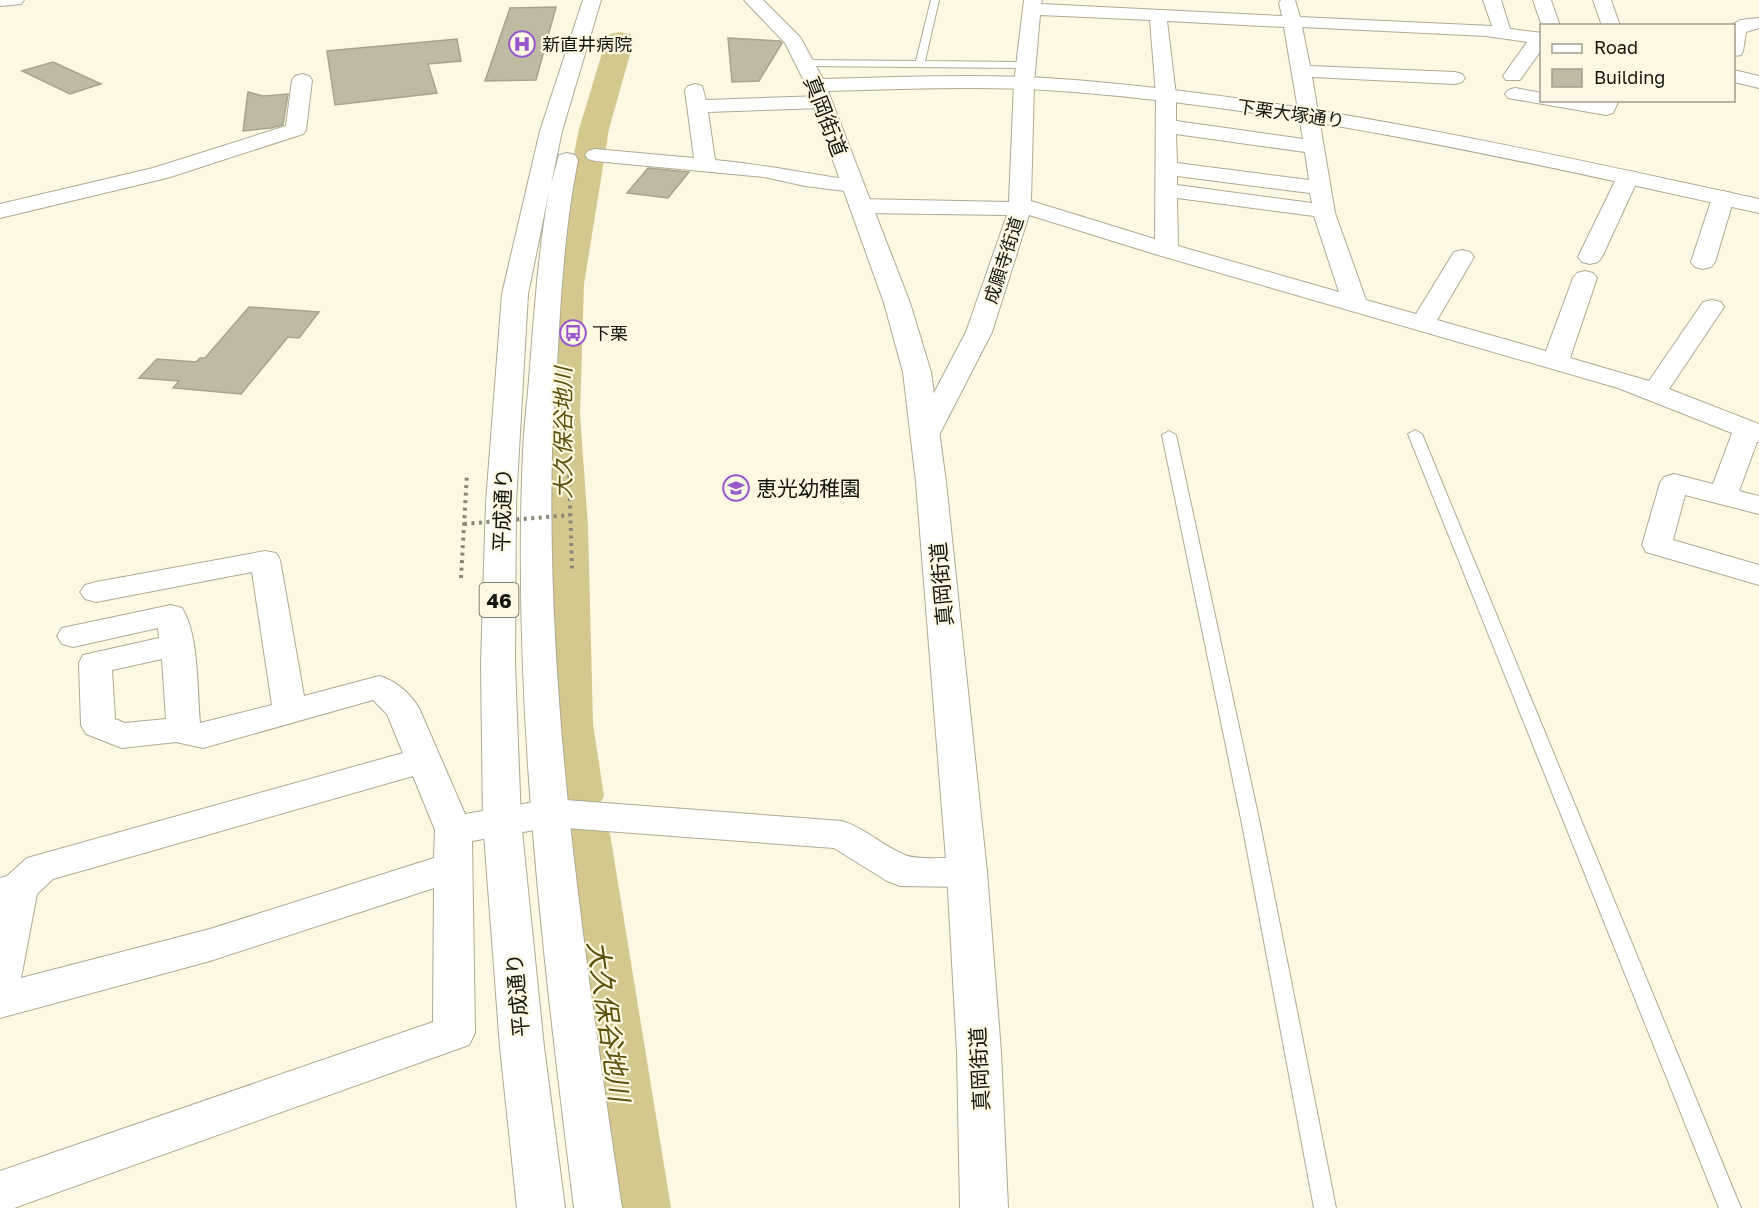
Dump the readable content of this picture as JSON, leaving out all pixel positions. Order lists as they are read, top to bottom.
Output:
{
  "streets": {
    "main road": [
      "下栗大塚通り",
      "真岡街道",
      "平成通り",
      "46"
    ],
    "street": ["成願寺街道"]
  },
  "crossings": [
    ["下栗大塚通り", "真岡街道"],
    ["下栗大塚通り", "成願寺街道"],
    ["真岡街道", "成願寺街道"]
  ],
  "water": ["大久保谷地川"],
  "places": {
    "hospital": ["新直井病院"],
    "bus stop": ["下栗"],
    "school or university": ["恵光幼稚園"]
  },
  "legend": ["Road", "Building"]
}
